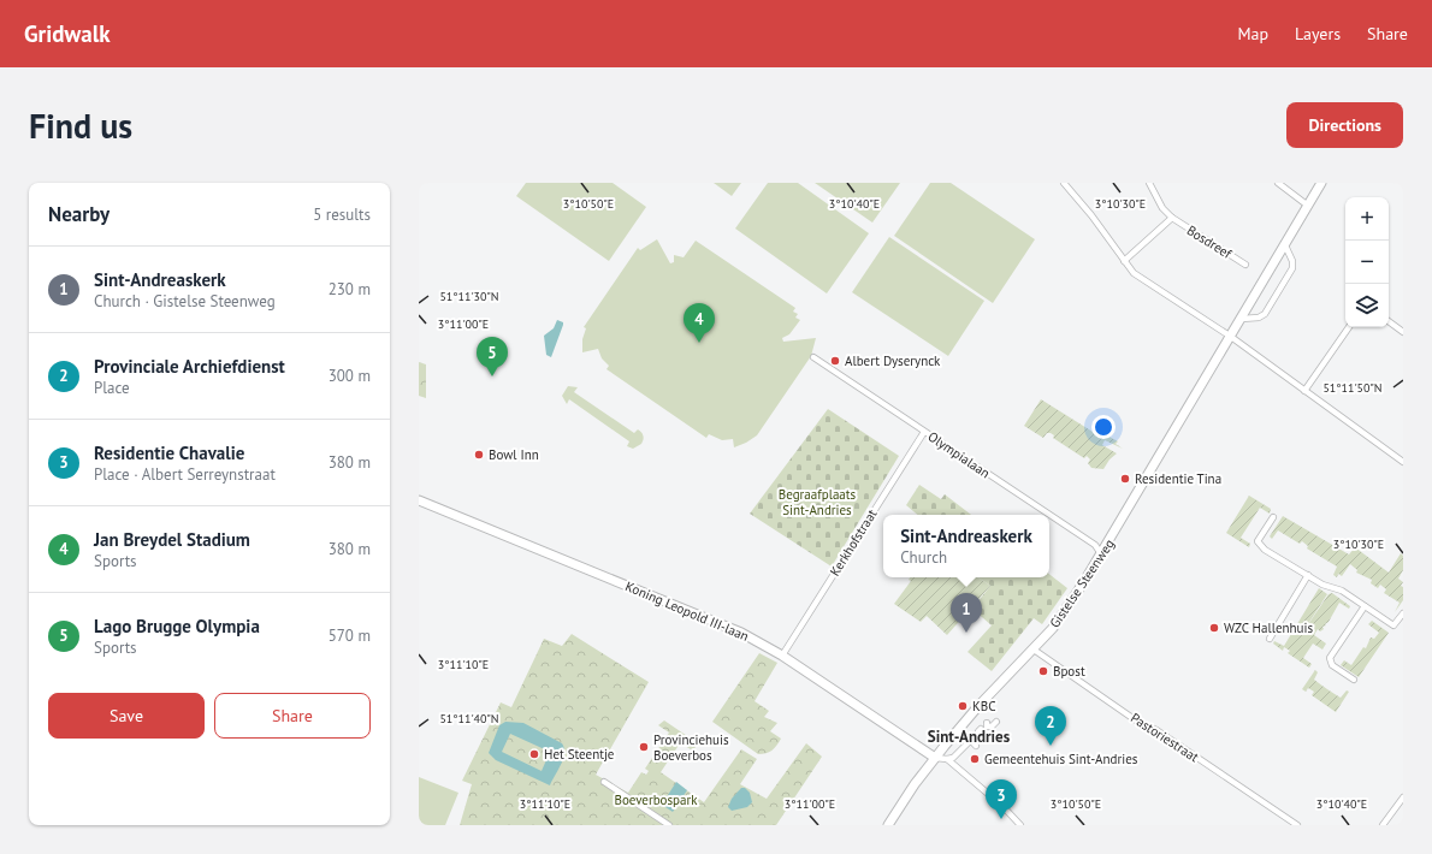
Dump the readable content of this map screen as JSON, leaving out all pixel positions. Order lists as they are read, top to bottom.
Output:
{
  "streets": {
    "main road": ["Gistelse Steenweg", "Koning Leopold III-laan"],
    "street": [
      "Bosdreef",
      "Olympialaan",
      "Kerkhofstraat",
      "Pastoriestraat"
    ]
  },
  "crossings": [
    ["Olympialaan", "Kerkhofstraat"],
    ["Olympialaan", "Gistelse Steenweg"],
    ["Kerkhofstraat", "Koning Leopold III-laan"],
    ["Gistelse Steenweg", "Koning Leopold III-laan"],
    ["Gistelse Steenweg", "Pastoriestraat"]
  ],
  "districts": ["Sint-Andries"],
  "parks": ["Begraafplaats Sint-Andries", "Boeverbospark"],
  "places": [
    "Albert Dyserynck",
    "Bowl Inn",
    "Residentie Tina",
    "WZC Hallenhuis",
    "Bpost",
    "KBC",
    "Provinciehuis Boeverbos",
    "Het Steentje",
    "Gemeentehuis Sint-Andries"
  ],
  "page": {
    "header": "Gridwalk",
    "nav": ["Map", "Layers", "Share"],
    "buttons": [
      "Directions",
      ["Save", "Share"]
    ],
    "title": "Find us",
    "heading": ["Nearby", "5 results"],
    "map_buttons": ["+", "−"],
    "list": [
      {
        "mark": "1",
        "name": "Sint-Andreaskerk",
        "note": "Church · Gistelse Steenweg",
        "value": "230 m"
      },
      {
        "mark": "2",
        "name": "Provinciale Archiefdienst",
        "note": "Place",
        "value": "300 m"
      },
      {
        "mark": "3",
        "name": "Residentie Chavalie",
        "note": "Place · Albert Serreynstraat",
        "value": "380 m"
      },
      {
        "mark": "4",
        "name": "Jan Breydel Stadium",
        "note": "Sports",
        "value": "380 m"
      },
      {
        "mark": "5",
        "name": "Lago Brugge Olympia",
        "note": "Sports",
        "value": "570 m"
      }
    ],
    "pins": [
      "4",
      "5",
      "1",
      "2",
      "3"
    ],
    "popup": ["Sint-Andreaskerk", "Church"]
  },
  "coordinates": [
    "3°10'50\"E",
    "3°10'40\"E",
    "3°10'30\"E",
    "51°11'30\"N",
    "3°11'00\"E",
    "51°11'50\"N",
    "3°11'10\"E",
    "51°11'40\"N"
  ]
}
